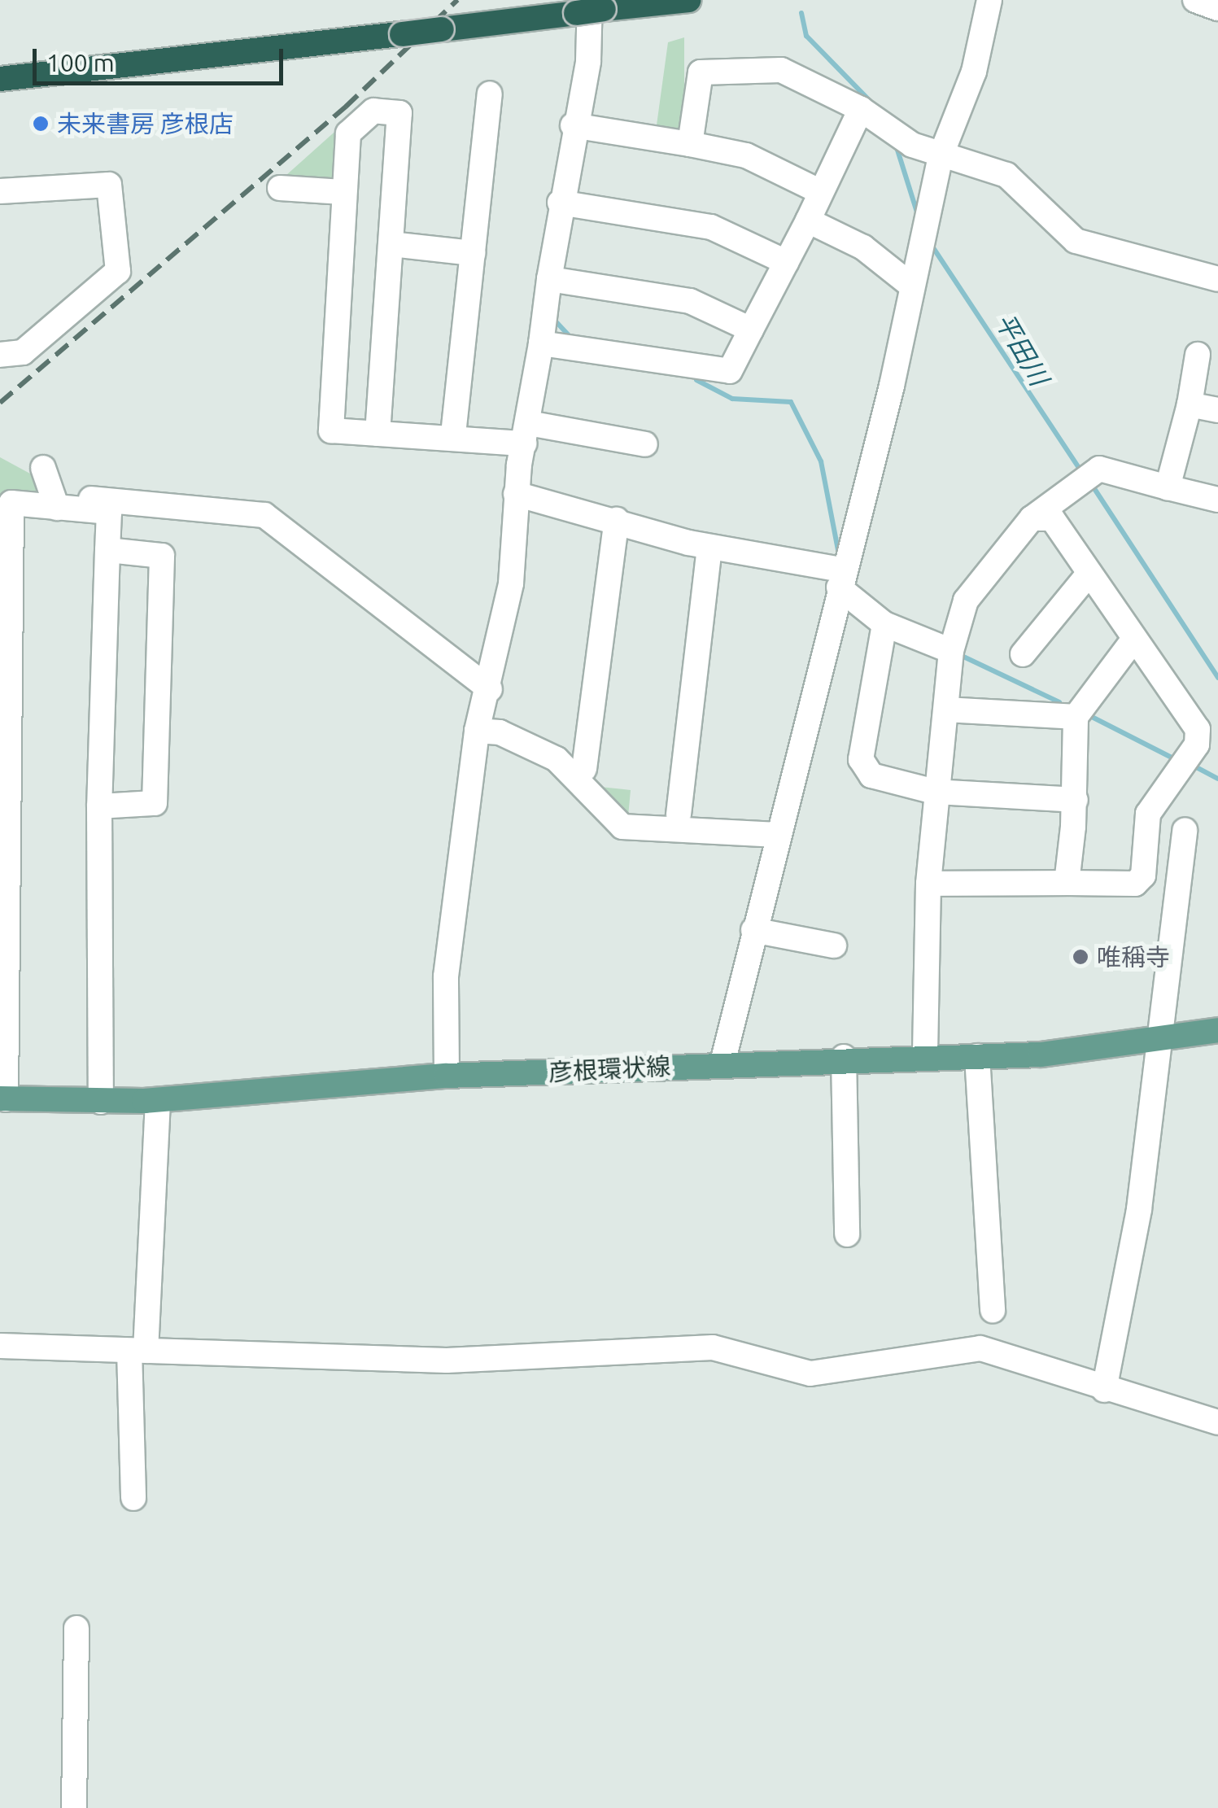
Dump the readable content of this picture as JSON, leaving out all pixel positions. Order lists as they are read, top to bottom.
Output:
{
  "streets": {
    "main road": ["彦根環状線"]
  },
  "water": ["平田川"],
  "places": ["未来書房 彦根店", "唯稱寺"],
  "scale_bar": "100 m"
}
